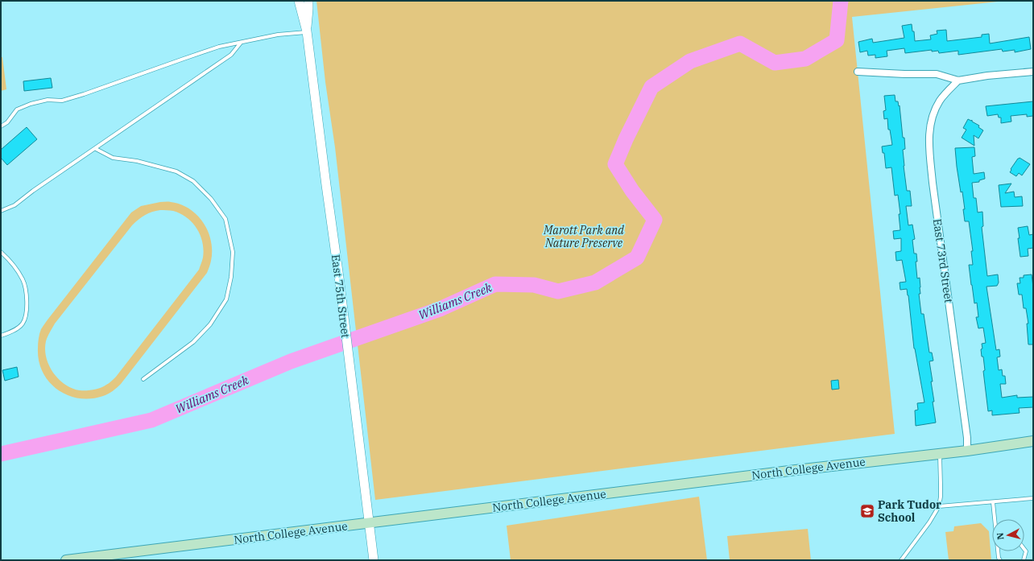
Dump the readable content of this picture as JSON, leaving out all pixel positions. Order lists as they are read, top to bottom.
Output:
{
  "streets": {
    "main road": ["North College Avenue"],
    "street": ["East 73rd Street", "East 75th Street"]
  },
  "crossings": [
    ["East 73rd Street", "North College Avenue"],
    ["East 75th Street", "North College Avenue"]
  ],
  "water": ["Williams Creek"],
  "parks": ["Marott Park and Nature Preserve"],
  "places": {
    "school or university": ["Park Tudor School"]
  },
  "north": "left"
}
